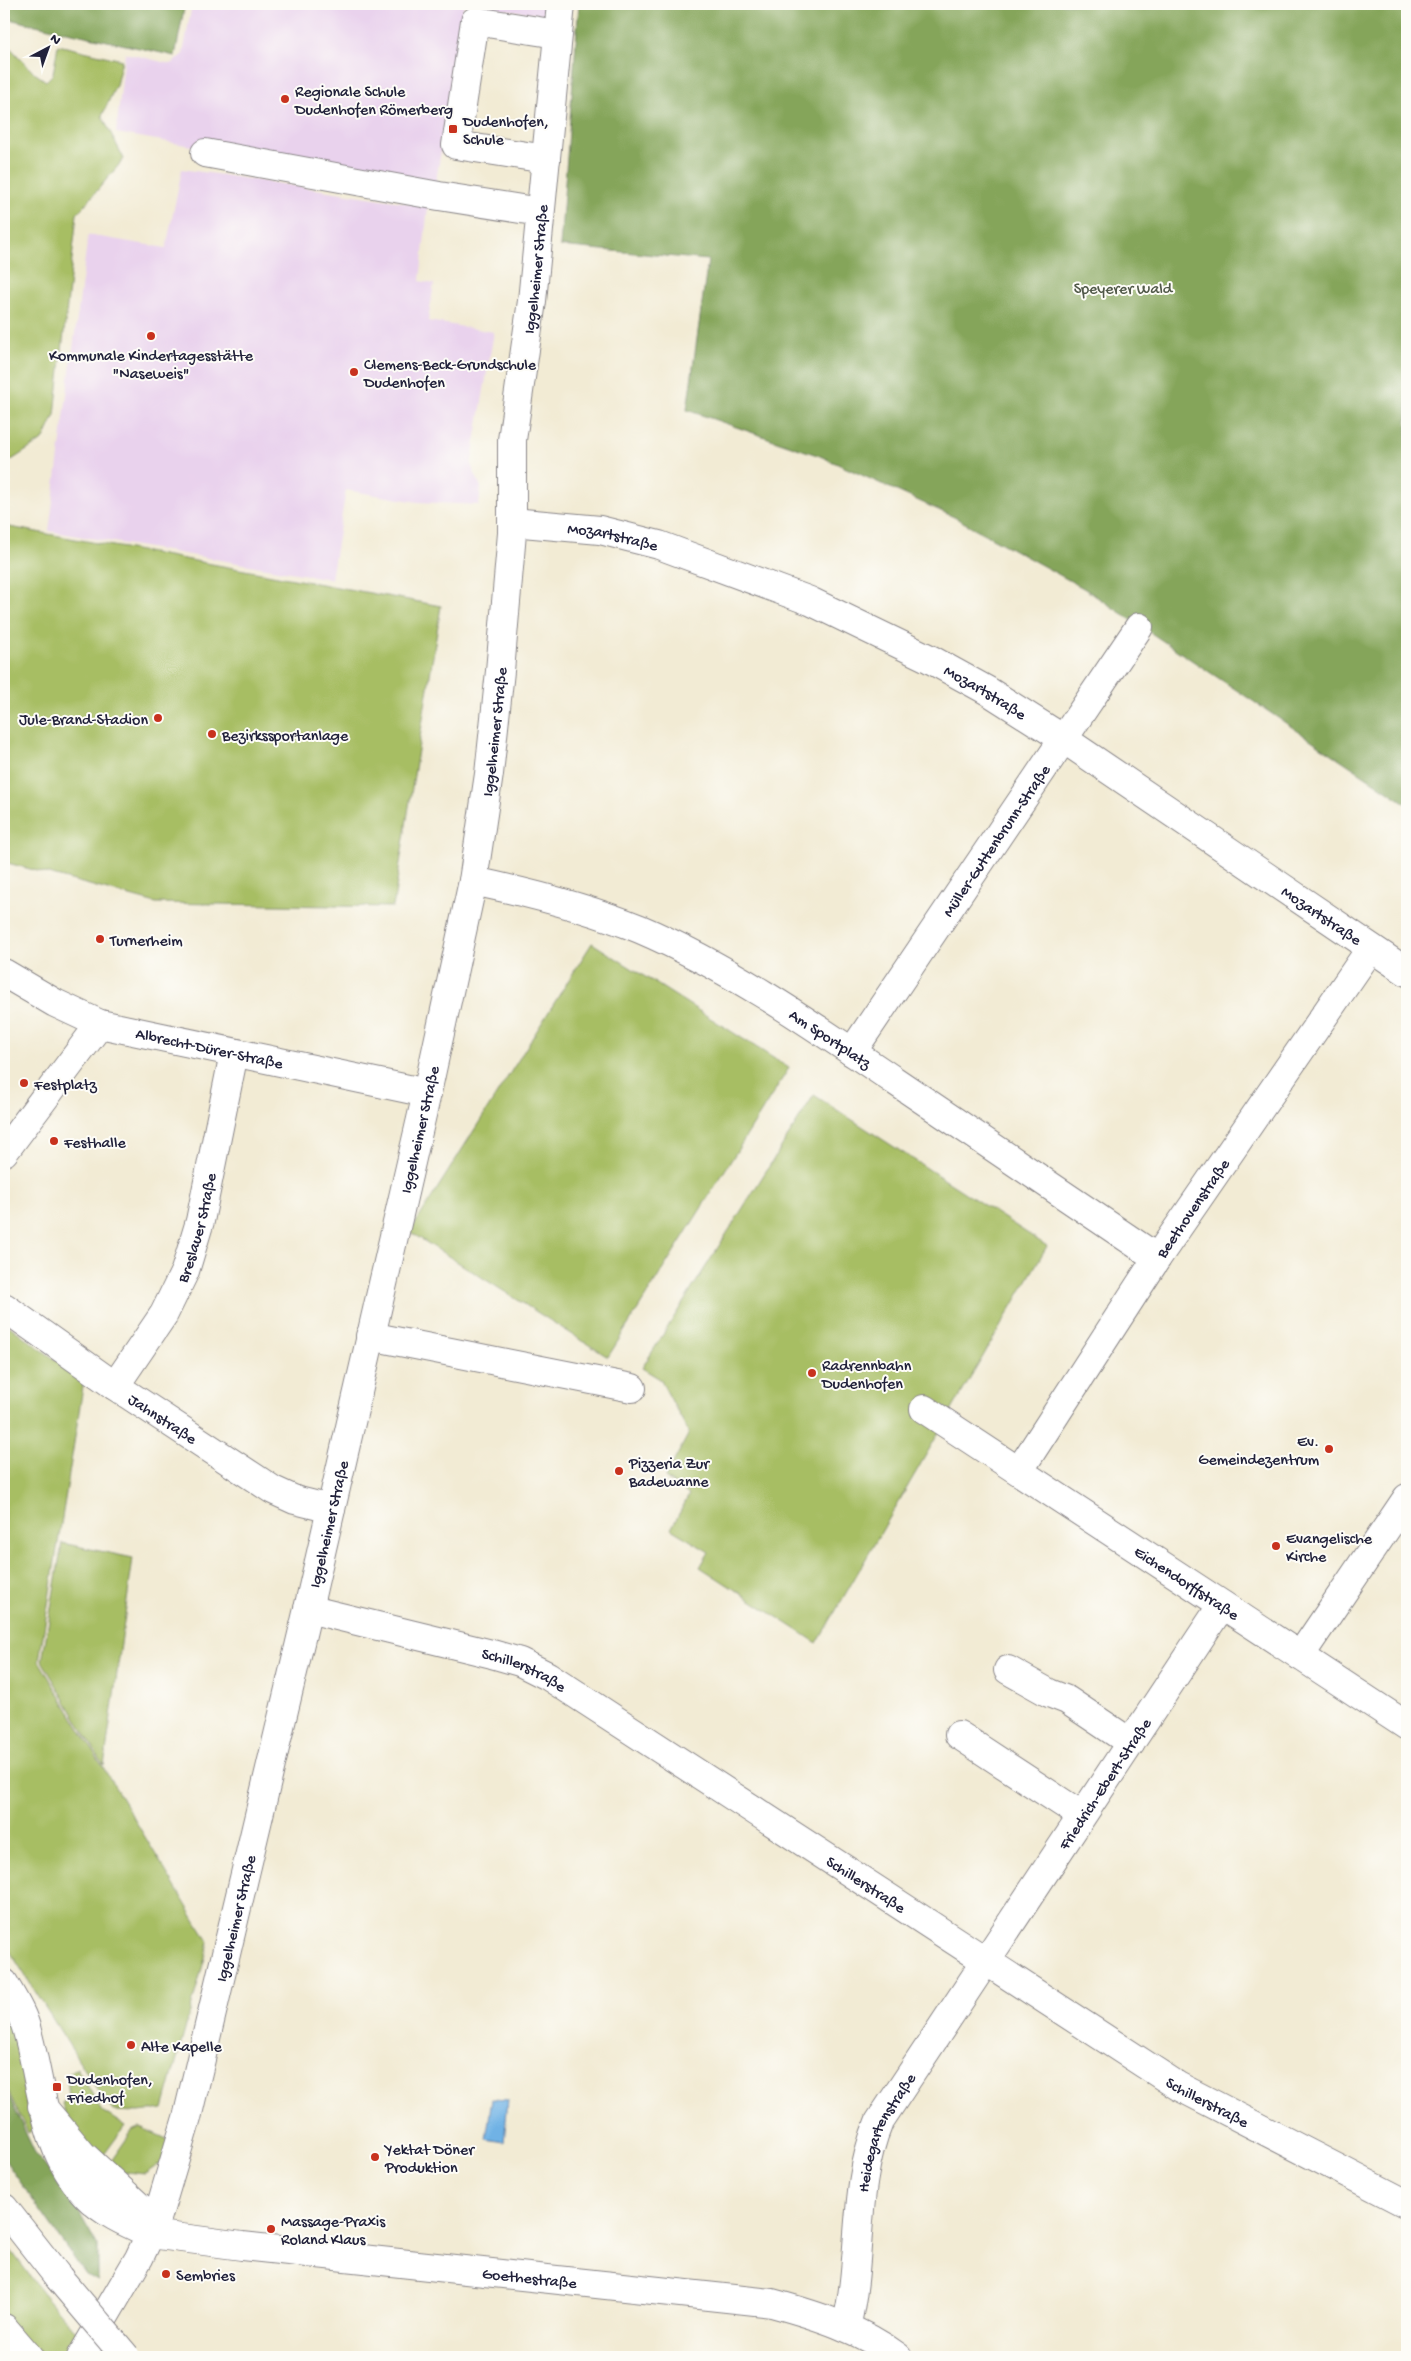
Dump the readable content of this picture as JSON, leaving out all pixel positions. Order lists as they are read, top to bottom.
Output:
{
  "streets": {
    "street": [
      "Iggelheimer Straße",
      "Mozartstraße",
      "Müller-Guttenbrunn-Straße",
      "Am Sportplatz",
      "Albrecht-Dürer-Straße",
      "Beethovenstraße",
      "Breslauer Straße",
      "Jahnstraße",
      "Eichendorffstraße",
      "Schillerstraße",
      "Friedrich-Ebert-Straße",
      "Heidegartenstraße",
      "Goethestraße"
    ]
  },
  "crossings": [
    ["Iggelheimer Straße", "Mozartstraße"],
    ["Iggelheimer Straße", "Am Sportplatz"],
    ["Iggelheimer Straße", "Albrecht-Dürer-Straße"],
    ["Iggelheimer Straße", "Jahnstraße"],
    ["Iggelheimer Straße", "Schillerstraße"],
    ["Iggelheimer Straße", "Goethestraße"],
    ["Mozartstraße", "Müller-Guttenbrunn-Straße"],
    ["Mozartstraße", "Beethovenstraße"],
    ["Müller-Guttenbrunn-Straße", "Am Sportplatz"],
    ["Am Sportplatz", "Beethovenstraße"],
    ["Albrecht-Dürer-Straße", "Breslauer Straße"],
    ["Beethovenstraße", "Eichendorffstraße"],
    ["Breslauer Straße", "Jahnstraße"],
    ["Eichendorffstraße", "Friedrich-Ebert-Straße"],
    ["Schillerstraße", "Friedrich-Ebert-Straße"],
    ["Schillerstraße", "Heidegartenstraße"],
    ["Friedrich-Ebert-Straße", "Heidegartenstraße"],
    ["Heidegartenstraße", "Goethestraße"]
  ],
  "parks": ["Speyerer Wald"],
  "places": {
    "other": [
      "Regionale Schule Dudenhofen Römerberg",
      "Kommunale Kindertagesstätte \"Naseweis\"",
      "Clemens-Beck-Grundschule Dudenhofen",
      "Jule-Brand-Stadion",
      "Bezirkssportanlage",
      "Turnerheim",
      "Festplatz",
      "Festhalle",
      "Radrennbahn Dudenhofen",
      "Ev. Gemeindezentrum",
      "Pizzeria Zur Badewanne",
      "Evangelische Kirche",
      "Alte Kapelle",
      "Yektat Döner Produktion",
      "Massage-Praxis Roland Klaus",
      "Sembries"
    ],
    "transit": ["Dudenhofen, Schule", "Dudenhofen, Friedhof"]
  },
  "north": "top right"
}
